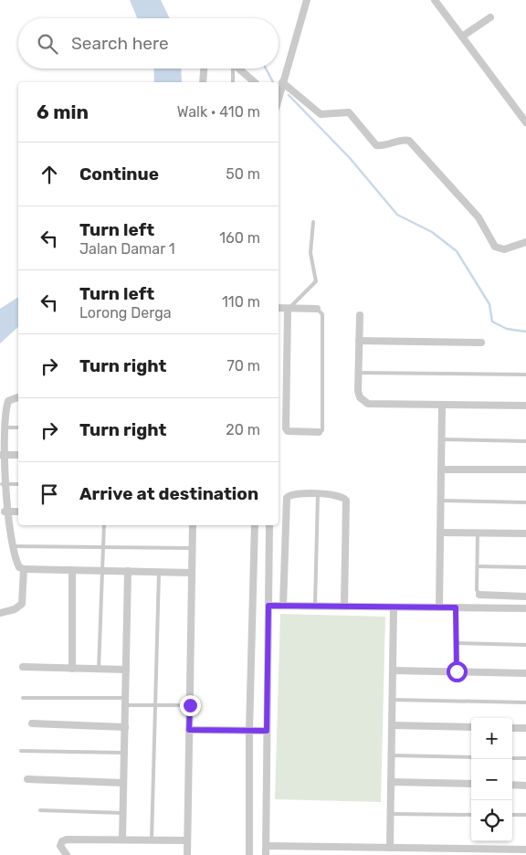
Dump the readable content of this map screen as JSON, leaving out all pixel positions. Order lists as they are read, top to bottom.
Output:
{
  "page": {
    "search": "Search here",
    "heading": ["6 min", "Walk · 410 m"],
    "list": [
      ["Continue", "50 m"],
      ["Turn left", "Jalan Damar 1", "160 m"],
      ["Turn left", "Lorong Derga", "110 m"],
      ["Turn right", "70 m"],
      ["Turn right", "20 m"],
      "Arrive at destination"
    ],
    "map_buttons": ["+", "−"]
  }
}
